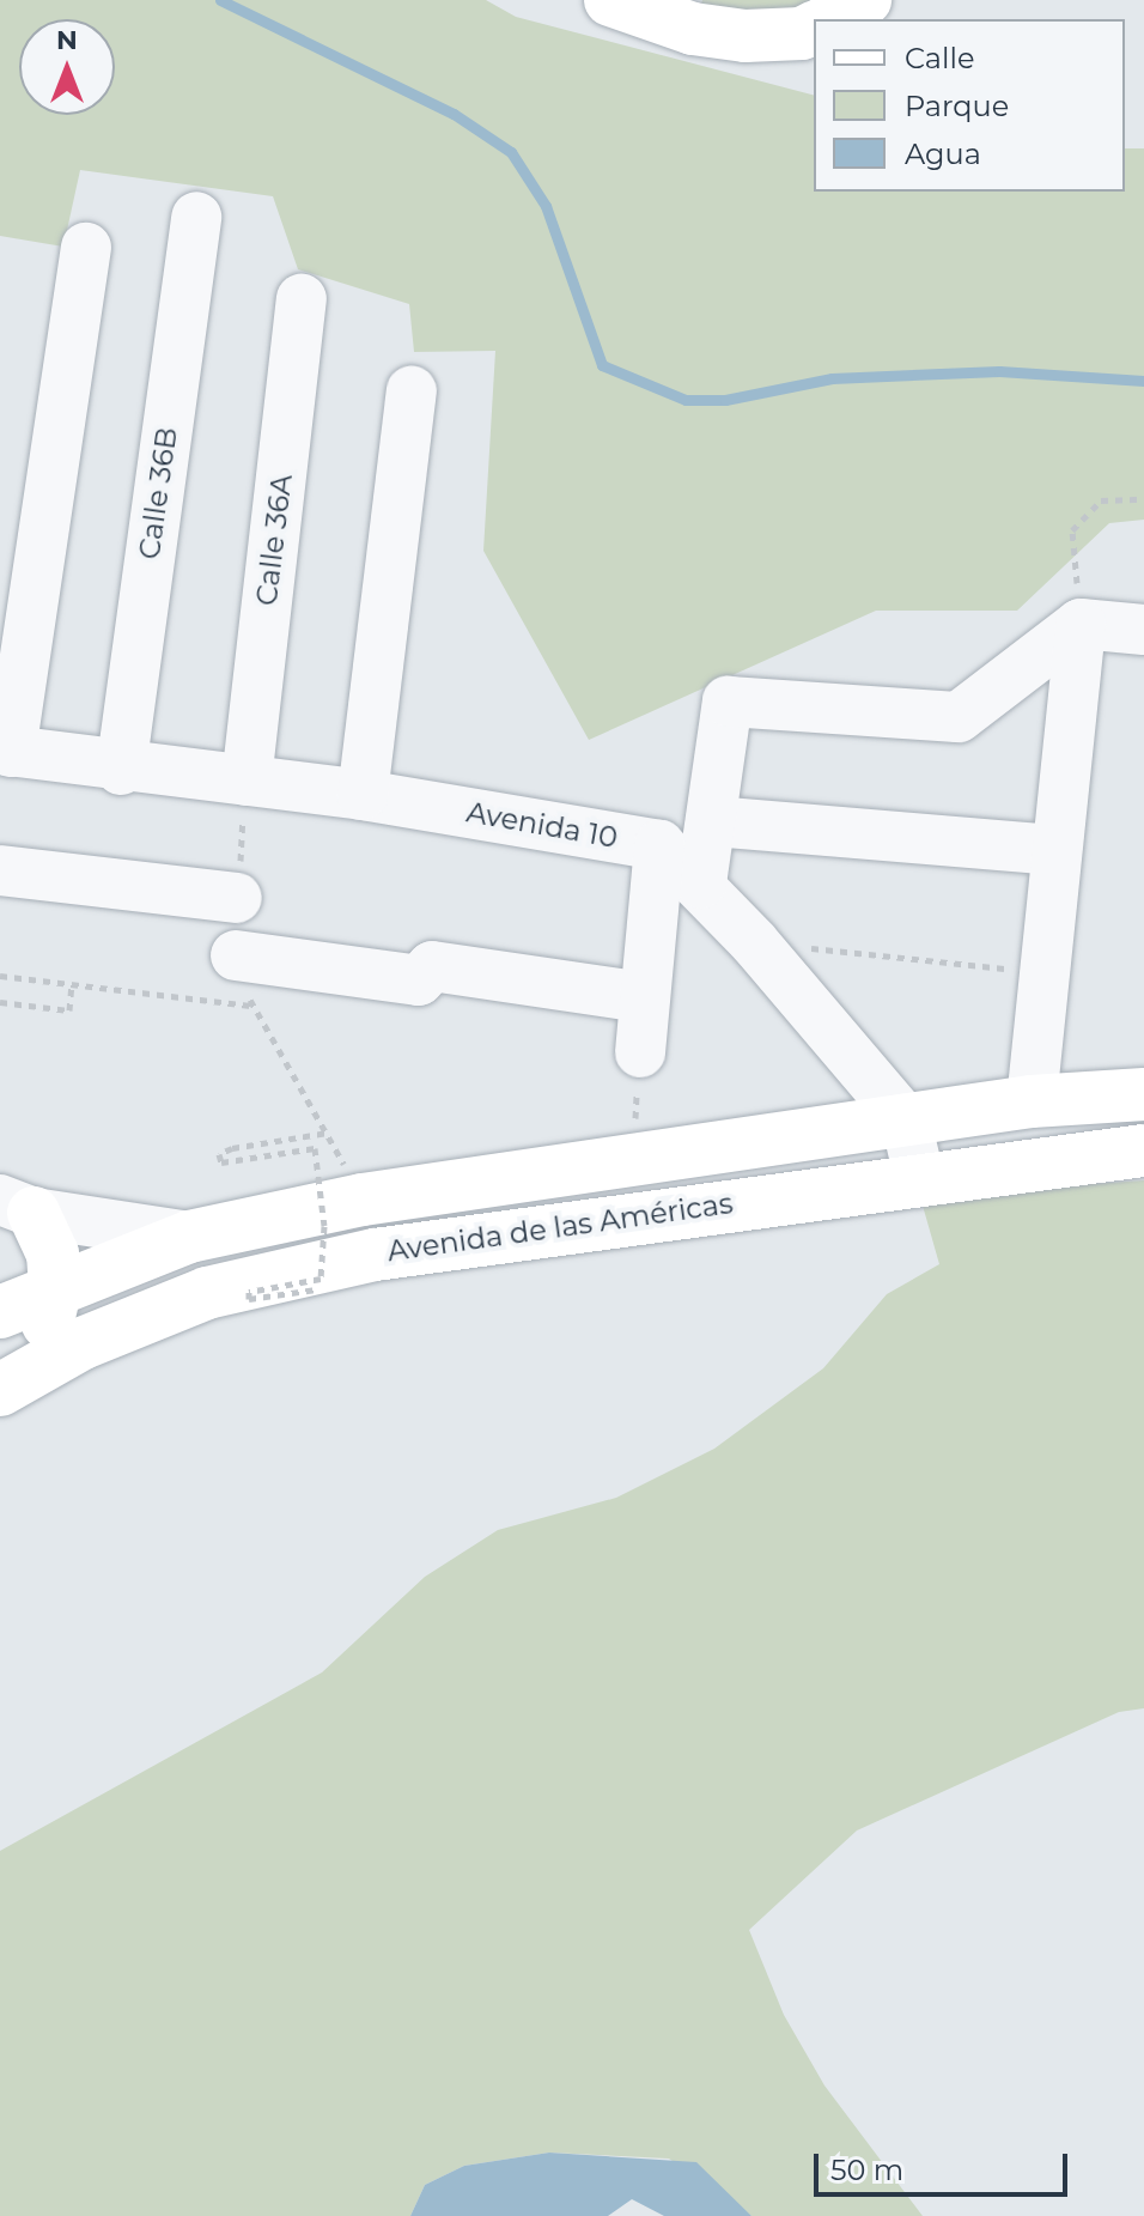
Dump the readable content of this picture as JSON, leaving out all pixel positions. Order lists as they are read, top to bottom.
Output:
{
  "streets": {
    "main road": ["Avenida de las Américas"],
    "street": ["Calle 36B", "Calle 36A", "Avenida 10"]
  },
  "crossings": [
    ["Calle 36B", "Avenida 10"],
    ["Calle 36A", "Avenida 10"],
    ["Avenida 10", "Avenida de las Américas"]
  ],
  "legend": ["Calle", "Parque", "Agua"],
  "scale_bar": "50 m",
  "north": "top"
}
